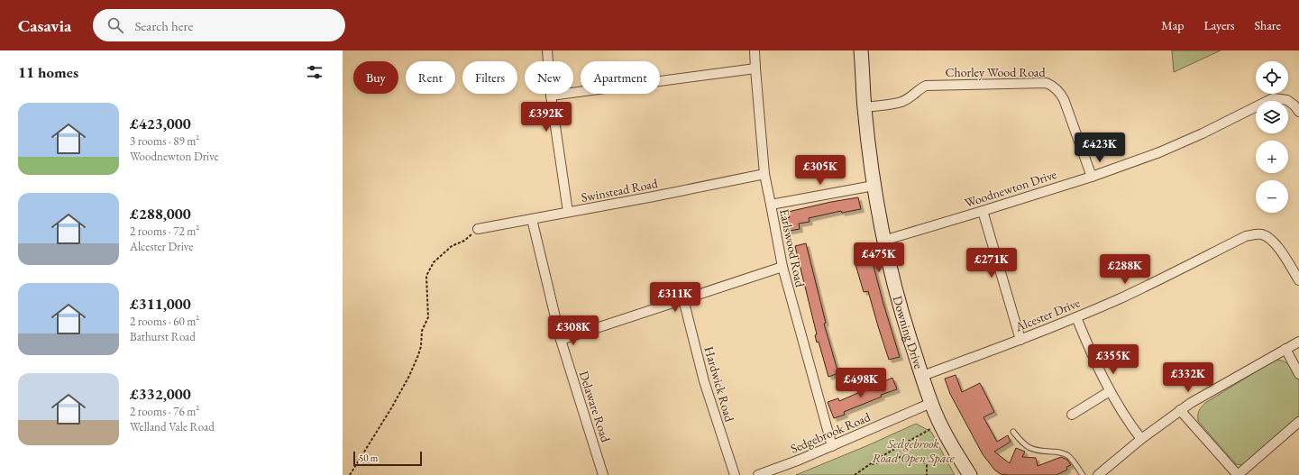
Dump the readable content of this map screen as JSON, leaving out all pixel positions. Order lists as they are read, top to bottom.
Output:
{
  "streets": {
    "street": [
      "Chorley Wood Road",
      "Woodnewton Drive",
      "Swinstead Road",
      "Earlswood Road",
      "Alcester Drive",
      "Downing Drive",
      "Hardwick Road",
      "Delaware Road",
      "Sedgebrook Road"
    ]
  },
  "crossings": [
    ["Chorley Wood Road", "Woodnewton Drive"],
    ["Chorley Wood Road", "Downing Drive"],
    ["Woodnewton Drive", "Downing Drive"],
    ["Swinstead Road", "Earlswood Road"],
    ["Swinstead Road", "Delaware Road"],
    ["Earlswood Road", "Sedgebrook Road"],
    ["Alcester Drive", "Downing Drive"],
    ["Downing Drive", "Sedgebrook Road"]
  ],
  "parks": ["Sedgebrook Road Open Space"],
  "scale_bar": "50 m",
  "page": {
    "header": "Casavia",
    "search": "Search here",
    "nav": ["Map", "Layers", "Share"],
    "heading": "11 homes",
    "map_buttons": ["+", "−"],
    "chip": [
      "Buy",
      "Rent",
      "Filters",
      "New",
      "Apartment"
    ],
    "list": [
      {
        "name": "£423,000",
        "note": "3 rooms · 89 m² · Woodnewton Drive"
      },
      {
        "name": "£288,000",
        "note": "2 rooms · 72 m² · Alcester Drive"
      },
      {
        "name": "£311,000",
        "note": "2 rooms · 60 m² · Bathurst Road"
      },
      {
        "name": "£332,000",
        "note": "2 rooms · 76 m² · Welland Vale Road"
      }
    ],
    "price": [
      "£392K",
      "£423K",
      "£305K",
      "£475K",
      "£271K",
      "£288K",
      "£311K",
      "£308K",
      "£355K",
      "£332K",
      "£498K"
    ],
    "scale": "50 m"
  }
}
